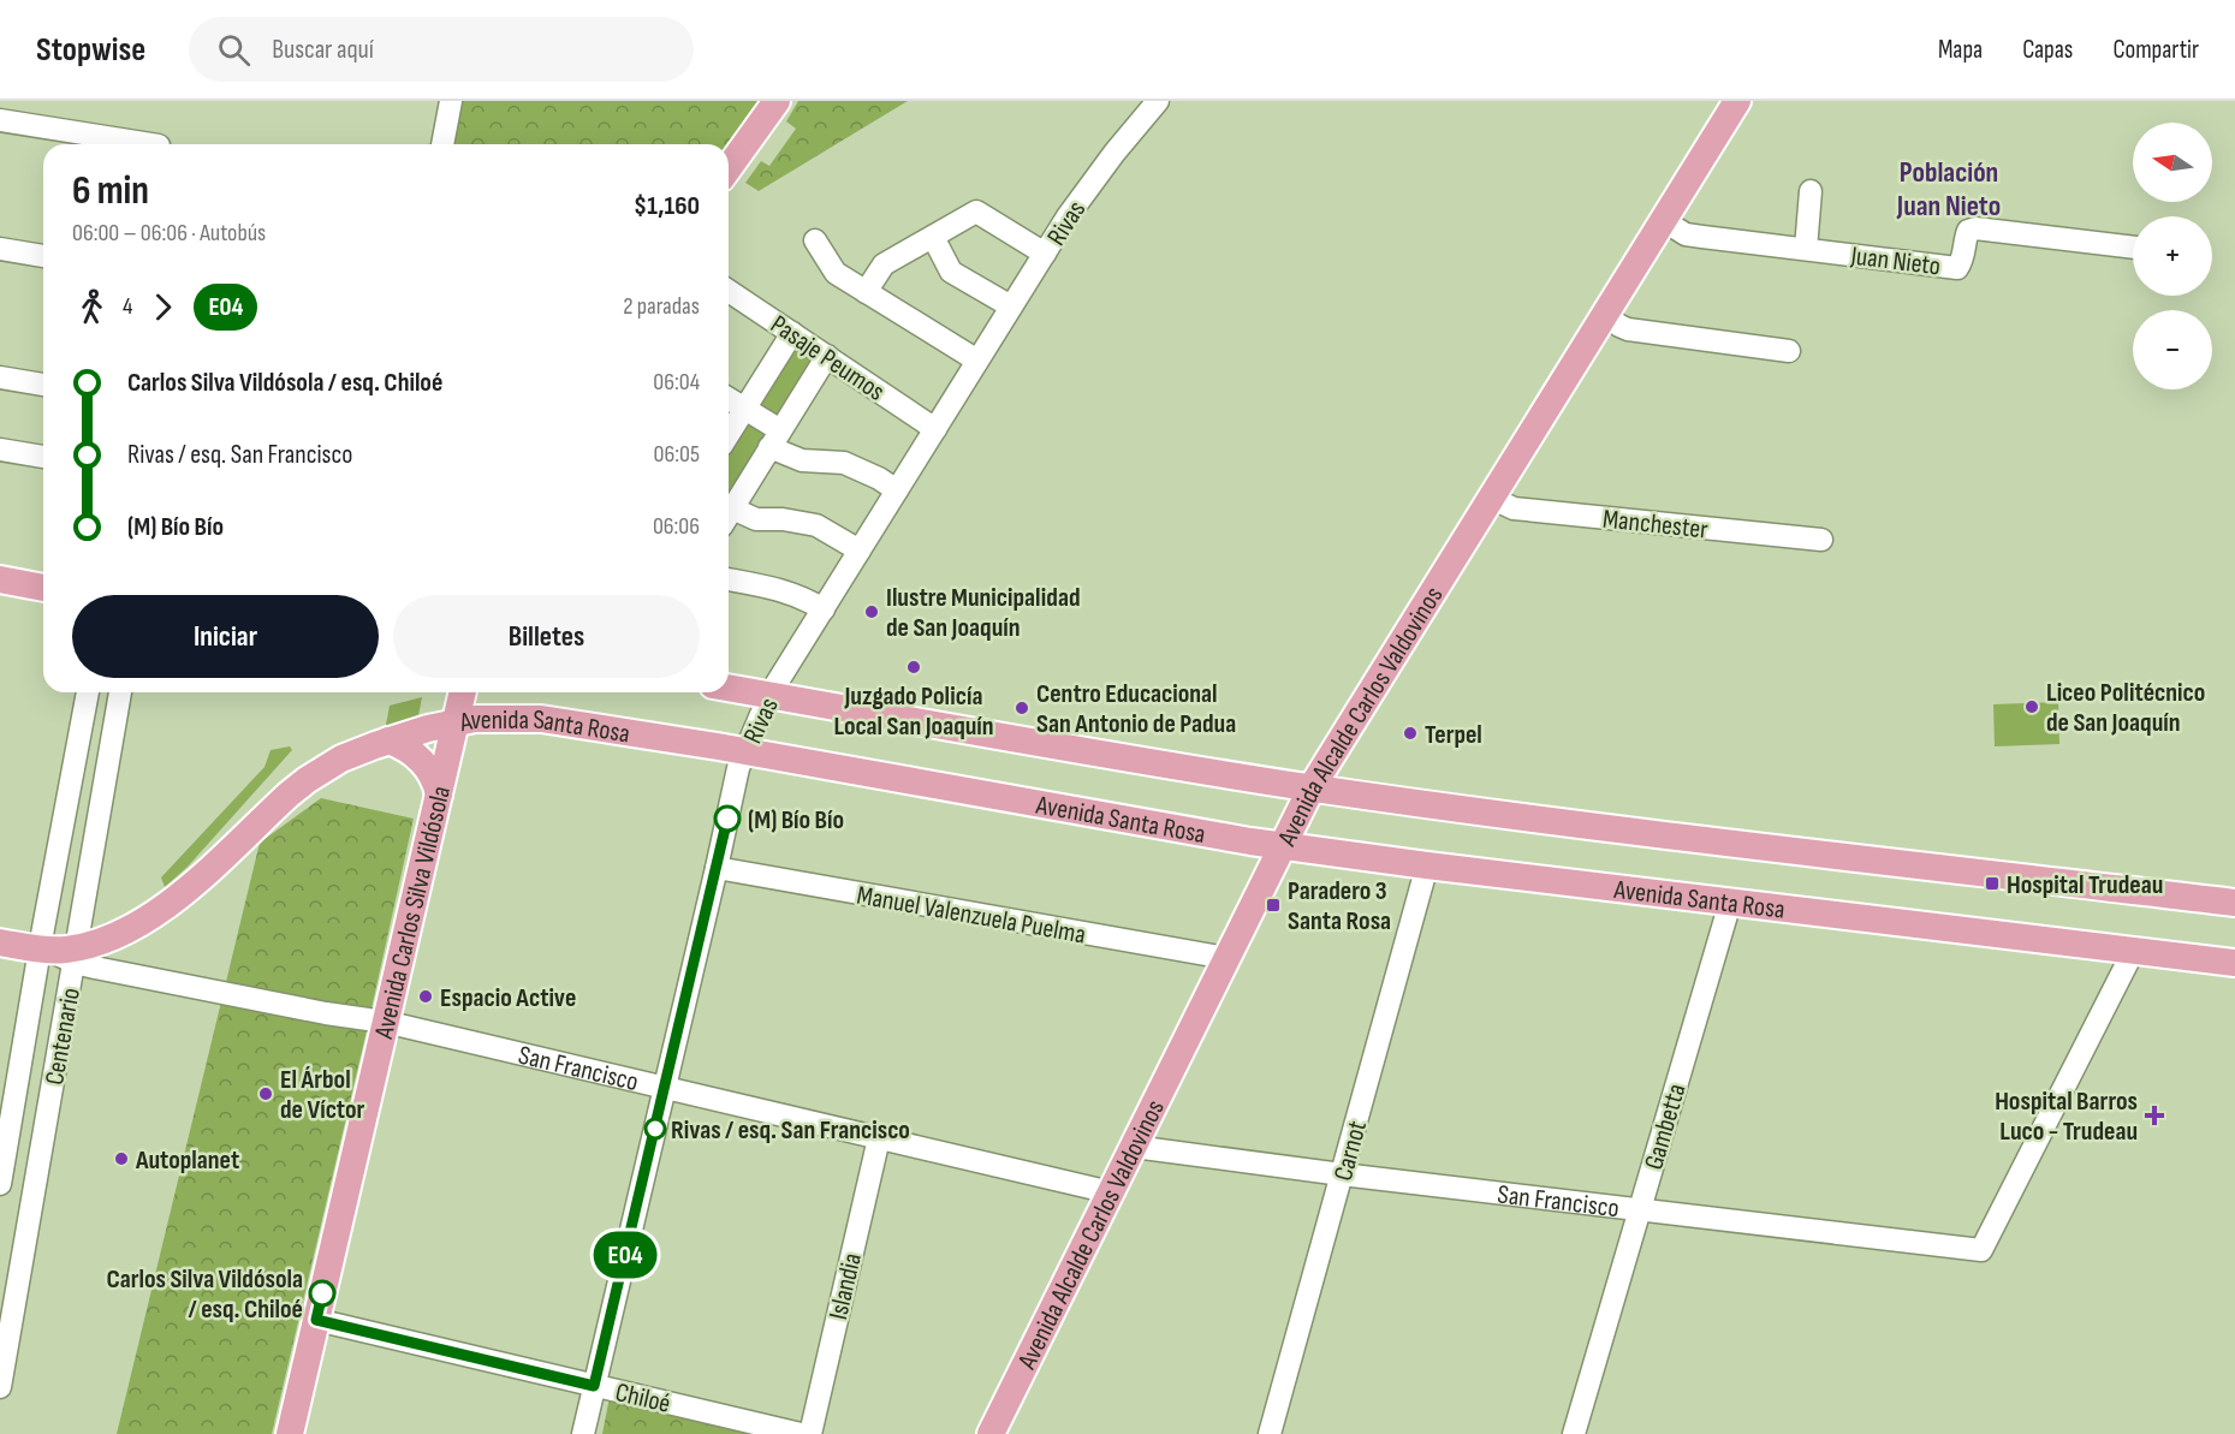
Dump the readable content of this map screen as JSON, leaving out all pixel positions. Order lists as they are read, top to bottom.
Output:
{
  "streets": {
    "main road": [
      "Avenida Alcalde Carlos Valdovinos",
      "Avenida Santa Rosa",
      "Avenida Carlos Silva Vildósola",
      "San Francisco"
    ],
    "street": [
      "Rivas",
      "Juan Nieto",
      "Pasaje Peumos",
      "Manchester",
      "Manuel Valenzuela Puelma",
      "Centenario",
      "Gambetta",
      "Carnot",
      "Islandia",
      "Chiloé"
    ]
  },
  "crossings": [
    ["Rivas", "Pasaje Peumos"],
    ["Rivas", "Avenida Santa Rosa"],
    ["Rivas", "Manuel Valenzuela Puelma"],
    ["Rivas", "San Francisco"],
    ["Rivas", "Chiloé"],
    ["Juan Nieto", "Avenida Alcalde Carlos Valdovinos"],
    ["Manchester", "Avenida Alcalde Carlos Valdovinos"],
    ["Avenida Alcalde Carlos Valdovinos", "Avenida Santa Rosa"],
    ["Avenida Alcalde Carlos Valdovinos", "Manuel Valenzuela Puelma"],
    ["Avenida Alcalde Carlos Valdovinos", "San Francisco"],
    ["Avenida Santa Rosa", "Avenida Carlos Silva Vildósola"],
    ["Avenida Santa Rosa", "Centenario"],
    ["Avenida Santa Rosa", "San Francisco"],
    ["Avenida Santa Rosa", "Gambetta"],
    ["Avenida Santa Rosa", "Carnot"],
    ["Avenida Carlos Silva Vildósola", "San Francisco"],
    ["Avenida Carlos Silva Vildósola", "Chiloé"],
    ["Centenario", "San Francisco"],
    ["San Francisco", "Gambetta"],
    ["San Francisco", "Carnot"],
    ["San Francisco", "Islandia"]
  ],
  "districts": ["Población Juan Nieto"],
  "places": {
    "other": [
      "Ilustre Municipalidad de San Joaquín",
      "Juzgado Policía Local San Joaquín",
      "Liceo Politécnico de San Joaquín",
      "Centro Educacional San Antonio de Padua",
      "Terpel",
      "(M) Bío Bío",
      "Espacio Active",
      "El Árbol de Víctor",
      "Rivas / esq. San Francisco",
      "Autoplanet",
      "Carlos Silva Vildósola / esq. Chiloé"
    ],
    "transit": ["Hospital Trudeau", "Paradero 3 Santa Rosa"],
    "health": ["Hospital Barros Luco - Trudeau"]
  },
  "lines": ["bus line E04"],
  "north": "left",
  "page": {
    "header": "Stopwise",
    "search": "Buscar aquí",
    "nav": ["Mapa", "Capas", "Compartir"],
    "on_map": "E04",
    "map_buttons": ["+", "−"],
    "heading": ["6 min", "06:00 – 06:06 · Autobús", "$1,160"],
    "legs": ["4", "E04", "2 paradas"],
    "list": [
      {
        "name": "Carlos Silva Vildósola / esq. Chiloé",
        "value": "06:04"
      },
      {
        "name": "Rivas / esq. San Francisco",
        "value": "06:05"
      },
      {
        "name": "(M) Bío Bío",
        "value": "06:06"
      }
    ],
    "buttons": ["Iniciar", "Billetes"]
  }
}
